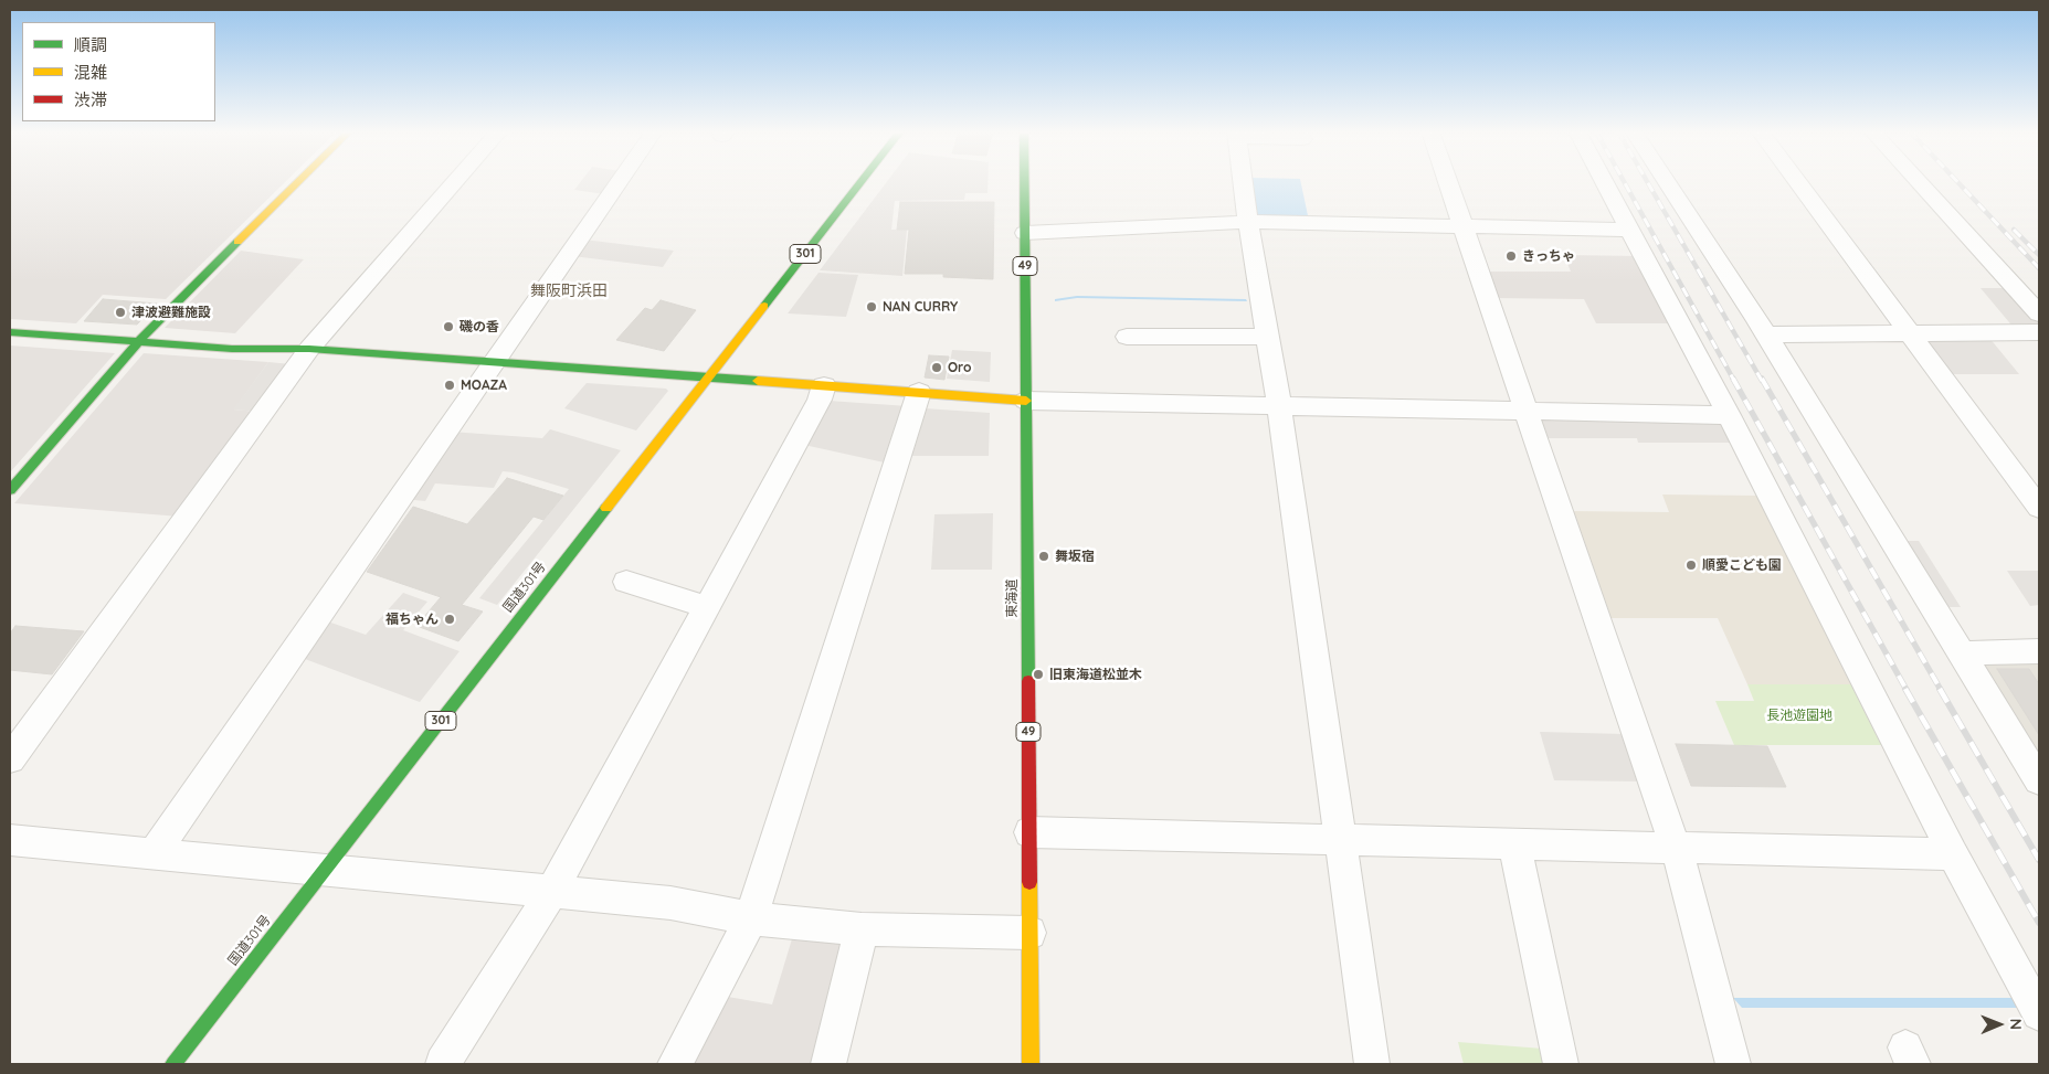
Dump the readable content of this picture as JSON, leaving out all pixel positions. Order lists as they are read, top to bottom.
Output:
{
  "streets": {
    "main road": [
      "301",
      "49",
      "国道301号",
      "東海道"
    ]
  },
  "districts": ["舞阪町浜田"],
  "parks": ["長池遊園地"],
  "places": [
    "きっちゃ",
    "NAN CURRY",
    "津波避難施設",
    "磯の香",
    "Oro",
    "MOAZA",
    "舞坂宿",
    "順愛こども園",
    "福ちゃん",
    "旧東海道松並木"
  ],
  "legend": ["順調", "混雑", "渋滞"],
  "north": "right"
}
